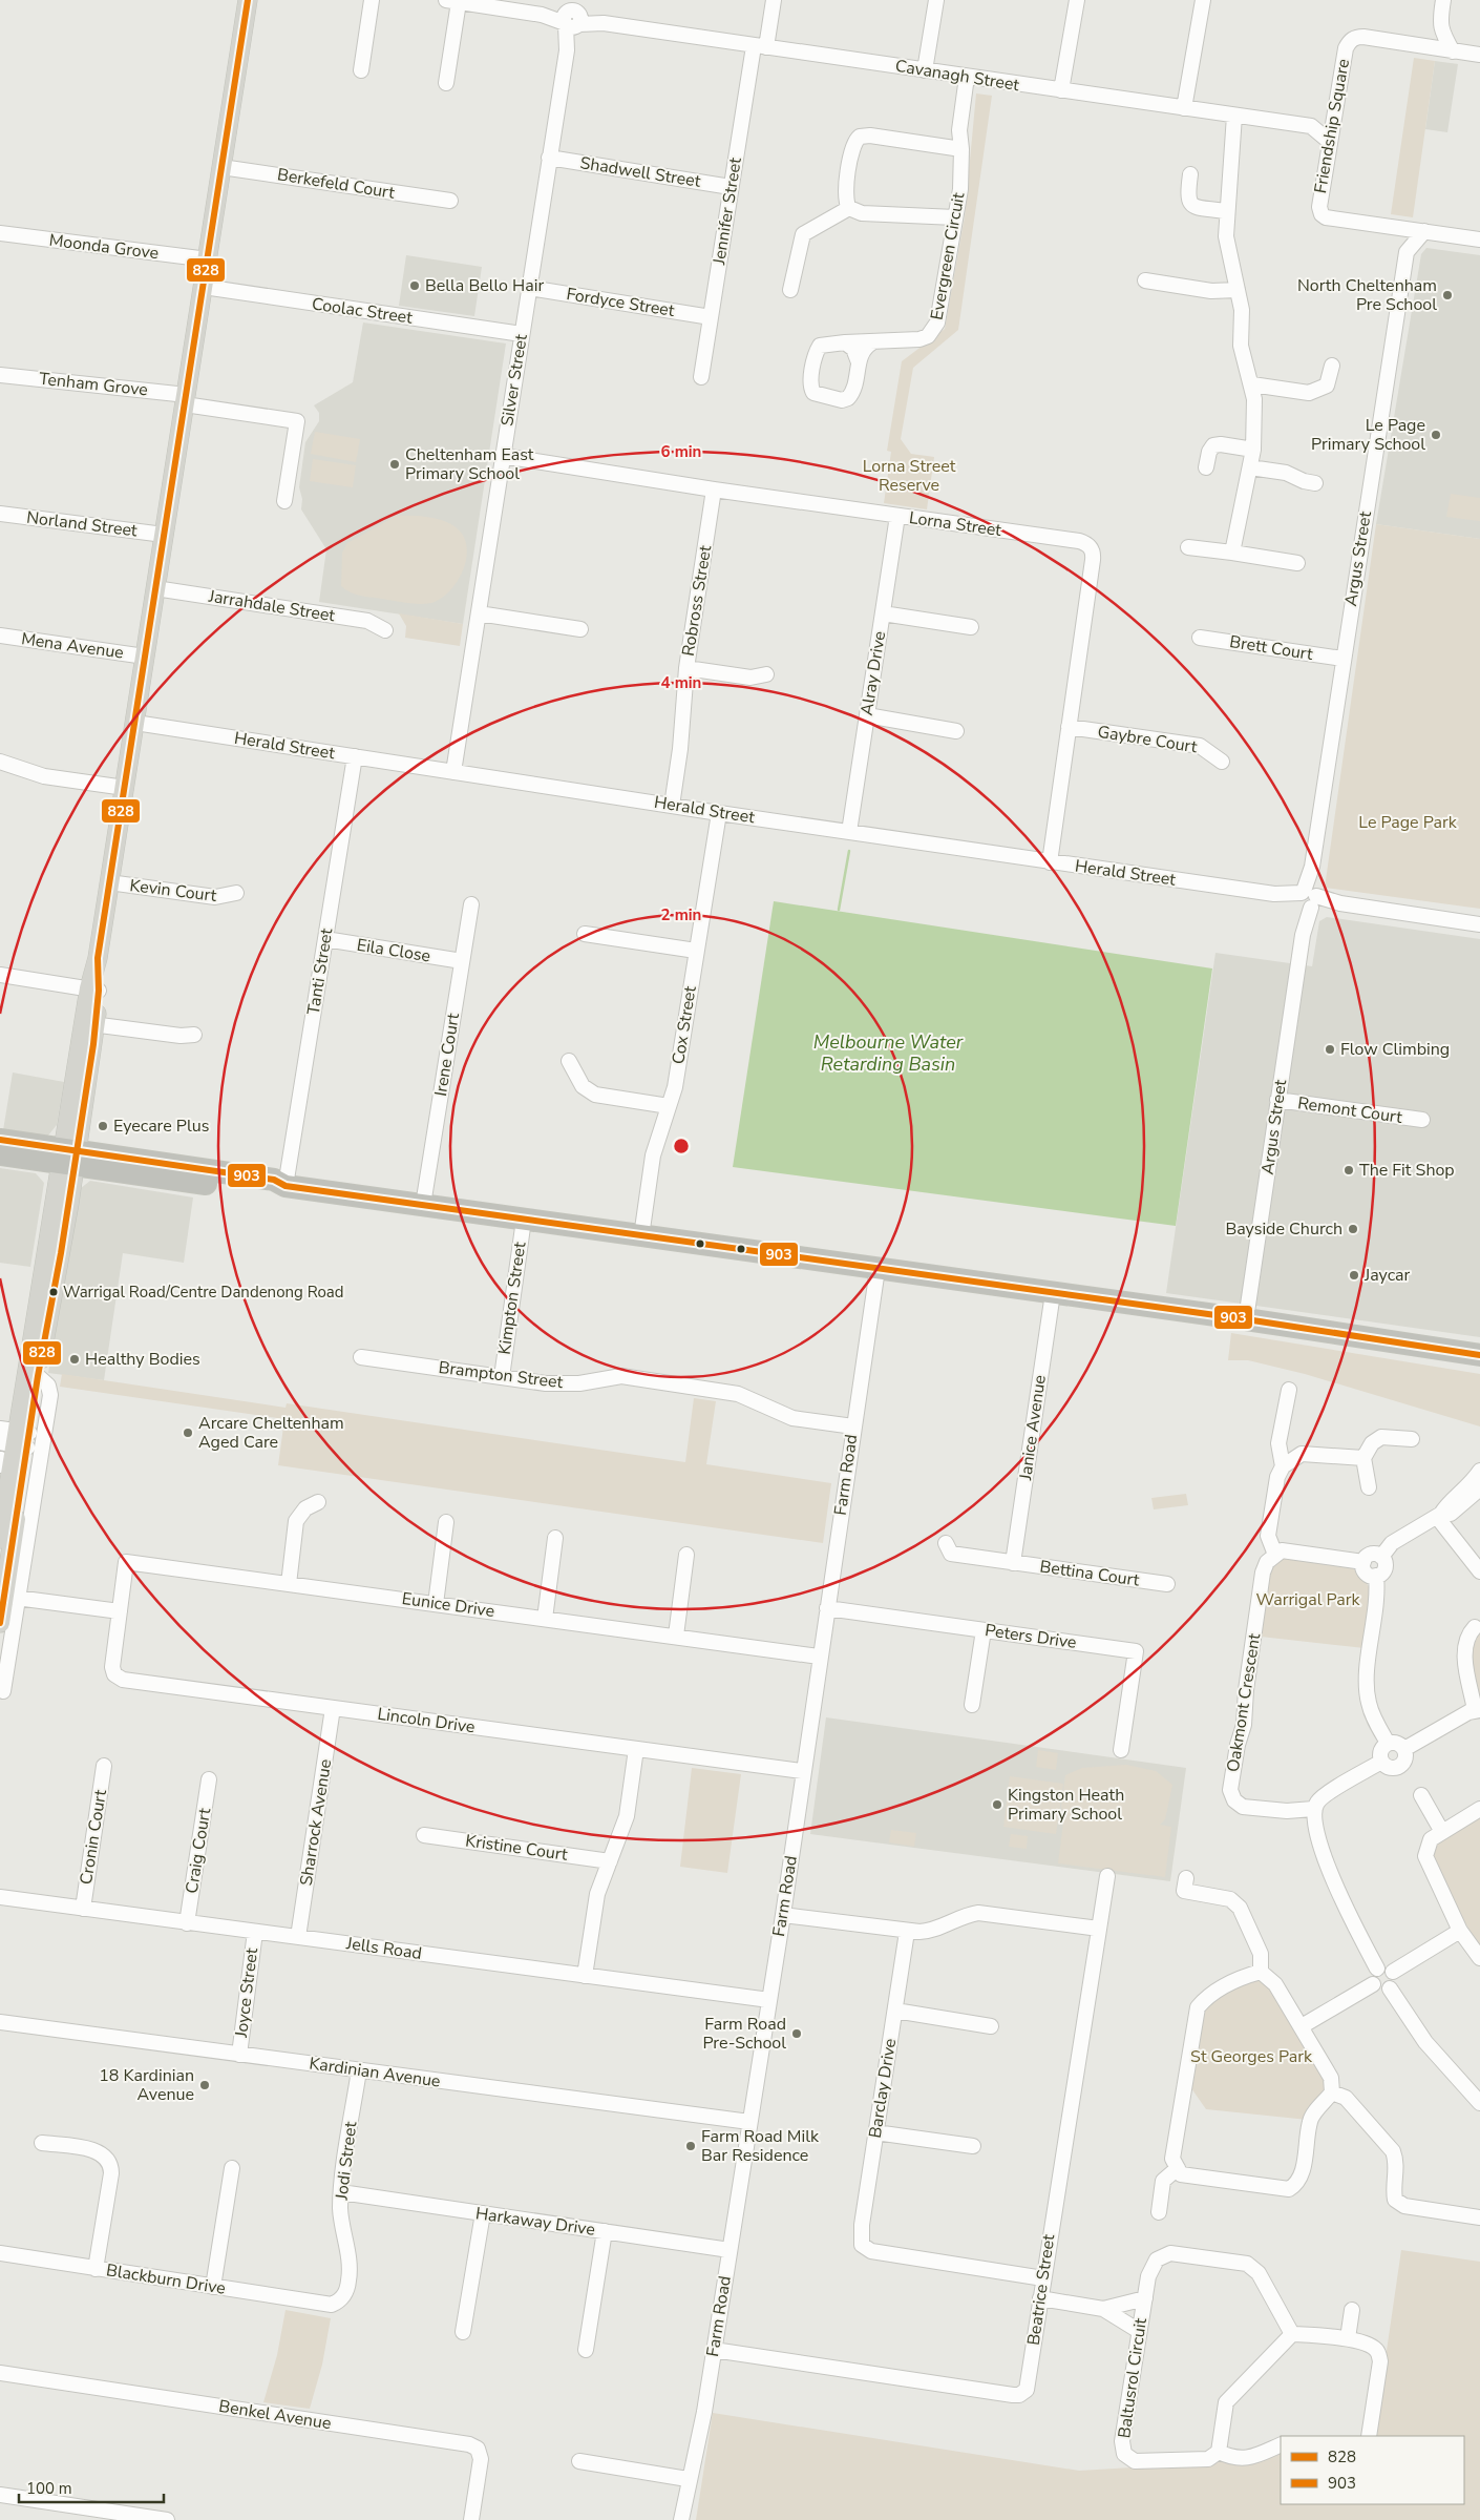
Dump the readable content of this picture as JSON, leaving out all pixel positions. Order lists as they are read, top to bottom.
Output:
{
  "streets": {
    "street": [
      "Cavanagh Street",
      "Friendship Square",
      "Shadwell Street",
      "Berkefeld Court",
      "Jennifer Street",
      "Moonda Grove",
      "Evergreen Circuit",
      "Fordyce Street",
      "Coolac Street",
      "Silver Street",
      "Tenham Grove",
      "Norland Street",
      "Lorna Street",
      "Argus Street",
      "Robross Street",
      "Jarrahdale Street",
      "Mena Avenue",
      "Brett Court",
      "Alray Drive",
      "Gaybre Court",
      "Herald Street",
      "Kevin Court",
      "Eila Close",
      "Tanti Street",
      "Cox Street",
      "Irene Court",
      "Remont Court",
      "Kimpton Street",
      "Brampton Street",
      "Janice Avenue",
      "Farm Road",
      "Bettina Court",
      "Eunice Drive",
      "Peters Drive",
      "Oakmont Crescent",
      "Lincoln Drive",
      "Sharrock Avenue",
      "Cronin Court",
      "Kristine Court",
      "Craig Court",
      "Jells Road",
      "Joyce Street",
      "Kardinian Avenue",
      "Barclay Drive",
      "Jodi Street",
      "Harkaway Drive",
      "Blackburn Drive",
      "Beatrice Street",
      "Baltusrol Circuit",
      "Benkel Avenue"
    ]
  },
  "crossings": [
    ["Cavanagh Street", "Jennifer Street"],
    ["Cavanagh Street", "Evergreen Circuit"],
    ["Cavanagh Street", "Silver Street"],
    ["Shadwell Street", "Jennifer Street"],
    ["Shadwell Street", "Silver Street"],
    ["Jennifer Street", "Fordyce Street"],
    ["Fordyce Street", "Silver Street"],
    ["Coolac Street", "Silver Street"],
    ["Silver Street", "Lorna Street"],
    ["Silver Street", "Herald Street"],
    ["Lorna Street", "Robross Street"],
    ["Lorna Street", "Alray Drive"],
    ["Lorna Street", "Gaybre Court"],
    ["Lorna Street", "Herald Street"],
    ["Argus Street", "Brett Court"],
    ["Argus Street", "Herald Street"],
    ["Argus Street", "Remont Court"],
    ["Robross Street", "Herald Street"],
    ["Alray Drive", "Herald Street"],
    ["Herald Street", "Tanti Street"],
    ["Herald Street", "Cox Street"],
    ["Eila Close", "Tanti Street"],
    ["Eila Close", "Irene Court"],
    ["Kimpton Street", "Brampton Street"],
    ["Brampton Street", "Farm Road"],
    ["Janice Avenue", "Bettina Court"],
    ["Farm Road", "Eunice Drive"],
    ["Farm Road", "Peters Drive"],
    ["Farm Road", "Lincoln Drive"],
    ["Farm Road", "Jells Road"],
    ["Farm Road", "Kardinian Avenue"],
    ["Farm Road", "Harkaway Drive"],
    ["Farm Road", "Beatrice Street"],
    ["Eunice Drive", "Lincoln Drive"],
    ["Lincoln Drive", "Sharrock Avenue"],
    ["Sharrock Avenue", "Jells Road"],
    ["Cronin Court", "Jells Road"],
    ["Craig Court", "Jells Road"],
    ["Jells Road", "Joyce Street"],
    ["Joyce Street", "Kardinian Avenue"],
    ["Kardinian Avenue", "Jodi Street"],
    ["Barclay Drive", "Beatrice Street"],
    ["Jodi Street", "Harkaway Drive"],
    ["Jodi Street", "Blackburn Drive"]
  ],
  "water": ["Melbourne Water Retarding Basin"],
  "parks": [
    "Lorna Street Reserve",
    "Le Page Park",
    "Warrigal Park",
    "St Georges Park"
  ],
  "places": [
    "Bella Bello Hair",
    "North Cheltenham Pre School",
    "Le Page Primary School",
    "Cheltenham East Primary School",
    "Flow Climbing",
    "Eyecare Plus",
    "The Fit Shop",
    "Bayside Church",
    "Jaycar",
    "Warrigal Road/Centre Dandenong Road",
    "Healthy Bodies",
    "Arcare Cheltenham Aged Care",
    "Kingston Heath Primary School",
    "Farm Road Pre-School",
    "18 Kardinian Avenue",
    "Farm Road Milk Bar Residence"
  ],
  "lines": ["transit line 828", "transit line 903"],
  "legend": ["828", "903"],
  "scale_bar": "100 m",
  "rings": ["6 min", "4 min", "2 min"]
}
